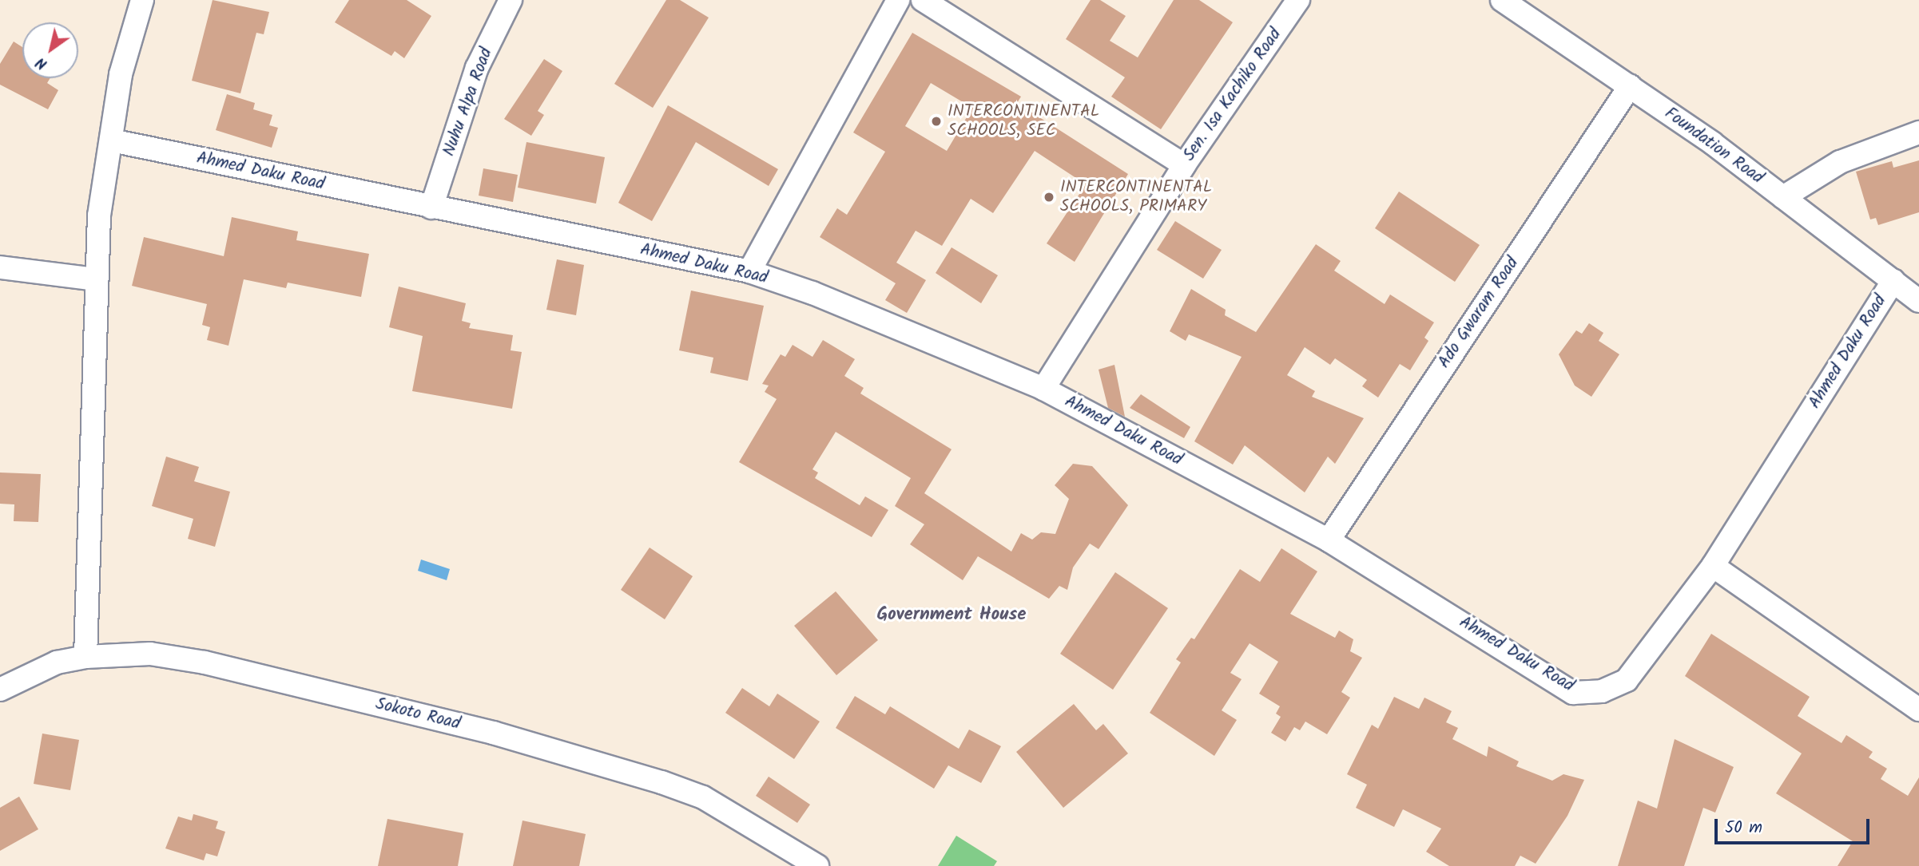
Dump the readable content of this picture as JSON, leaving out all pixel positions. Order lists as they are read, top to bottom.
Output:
{
  "streets": {
    "street": [
      "Sen. Isa Kachiko Road",
      "Nuhu Alpa Road",
      "Foundation Road",
      "Ahmed Daku Road",
      "Ado Gwaram Road",
      "Sokoto Road"
    ]
  },
  "crossings": [
    ["Sen. Isa Kachiko Road", "Ahmed Daku Road"],
    ["Nuhu Alpa Road", "Ahmed Daku Road"],
    ["Foundation Road", "Ahmed Daku Road"],
    ["Foundation Road", "Ado Gwaram Road"],
    ["Ahmed Daku Road", "Ado Gwaram Road"]
  ],
  "districts": ["Government House"],
  "places": ["INTERCONTINENTAL SCHOOLS, SEC", "INTERCONTINENTAL SCHOOLS, PRIMARY"],
  "scale_bar": "50 m",
  "north": "bottom left"
}
